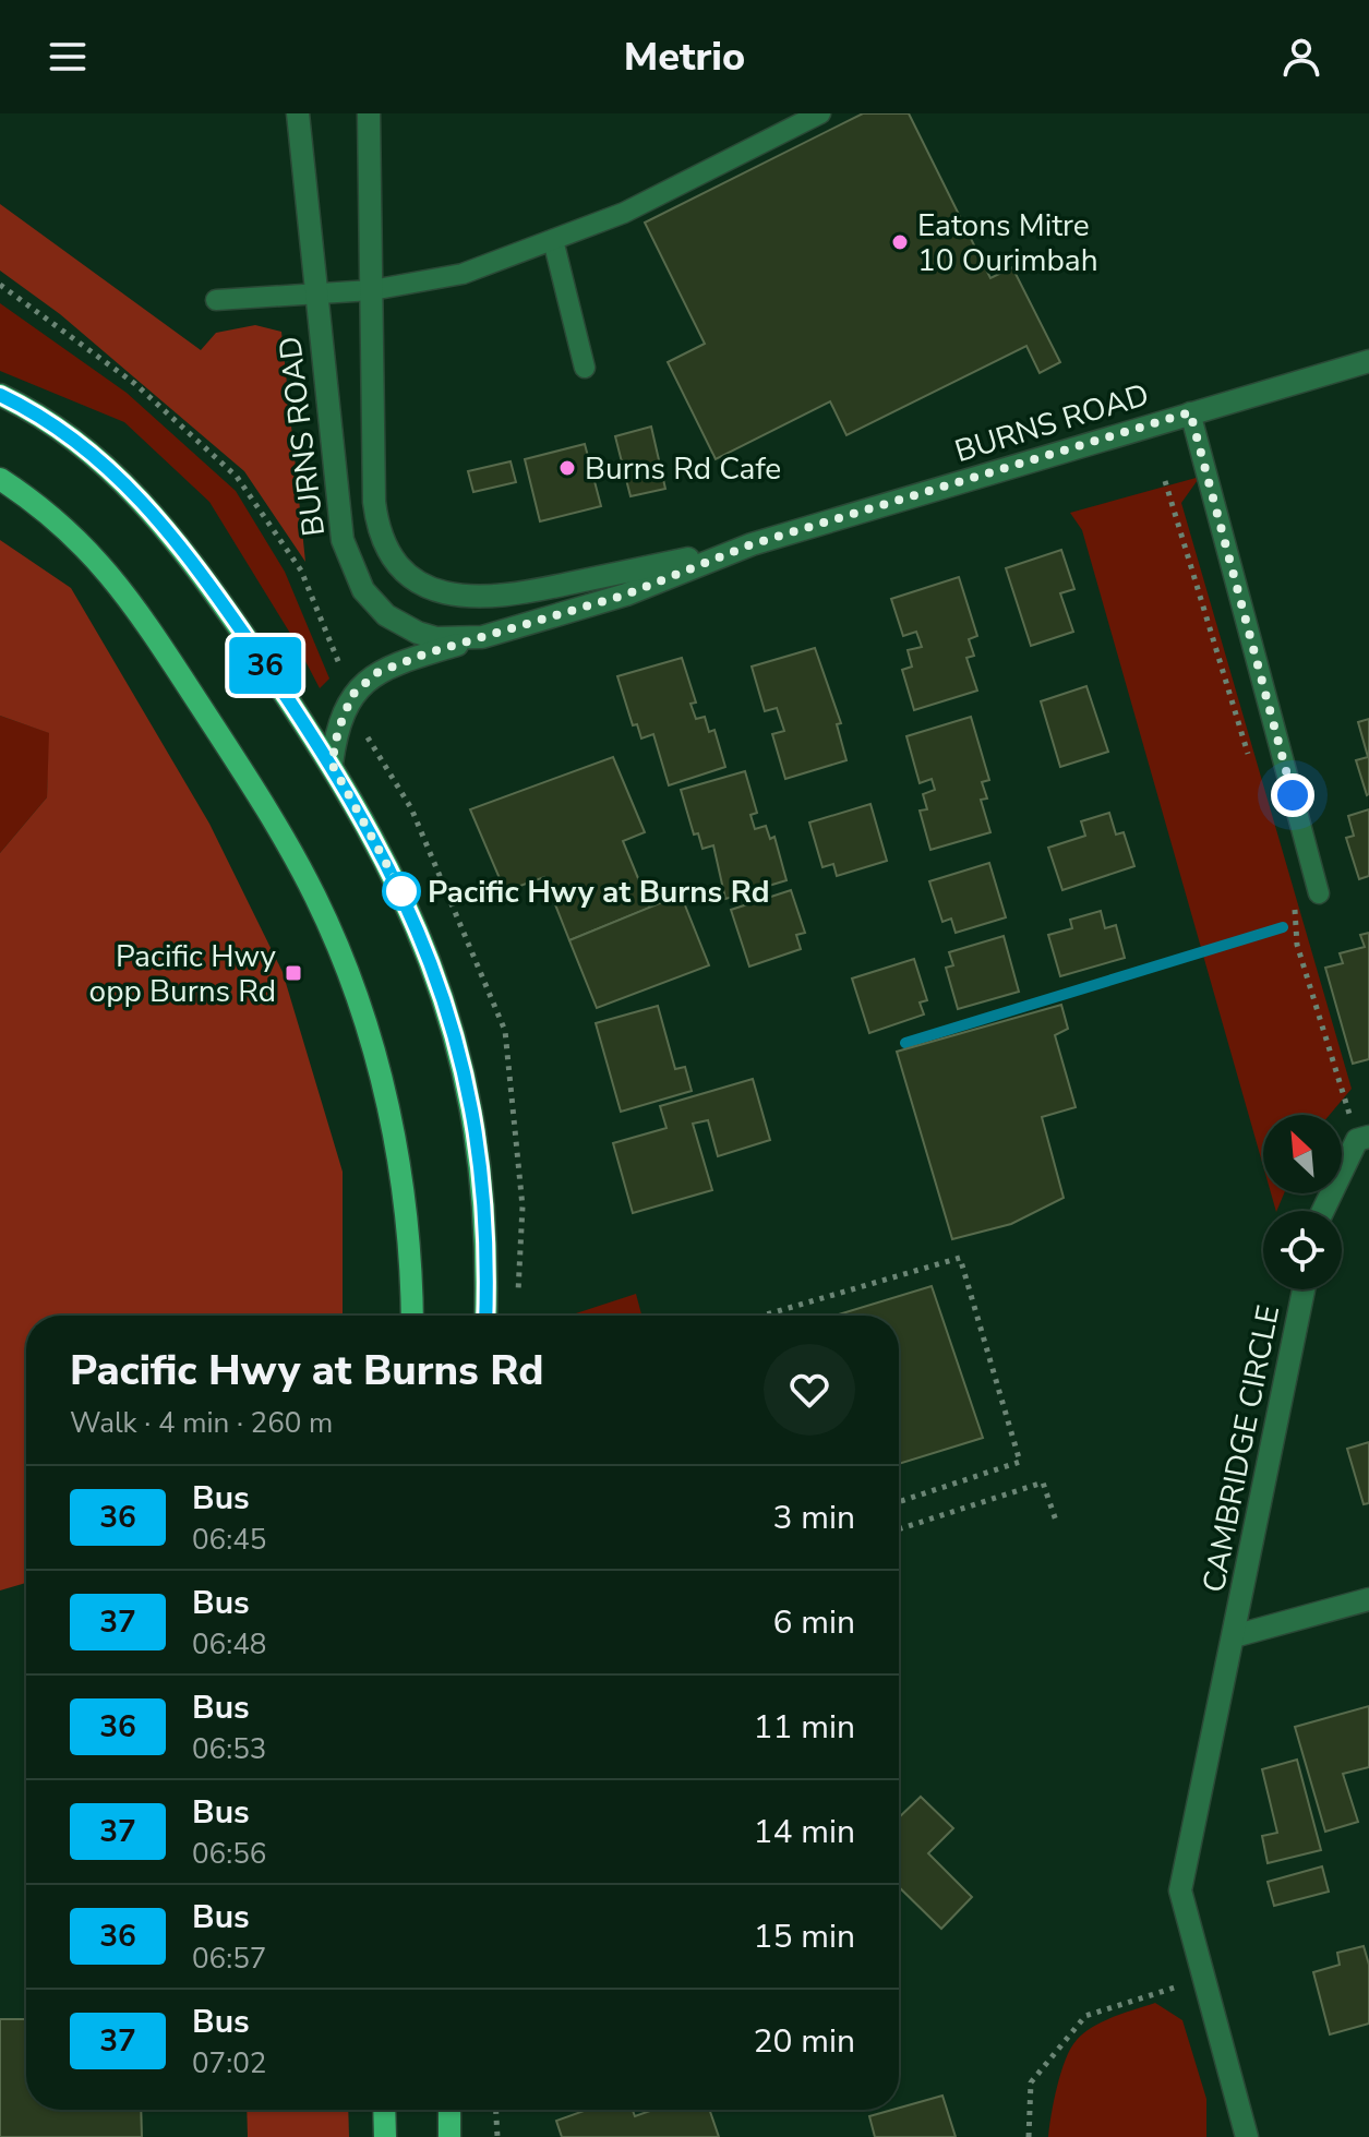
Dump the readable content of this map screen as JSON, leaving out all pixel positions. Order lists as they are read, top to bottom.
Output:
{
  "streets": {
    "street": ["BURNS ROAD", "CAMBRIDGE CIRCLE"]
  },
  "places": {
    "other": ["Eatons Mitre 10 Ourimbah", "Burns Rd Cafe", "Pacific Hwy at Burns Rd"],
    "transit": ["Pacific Hwy opp Burns Rd"]
  },
  "lines": ["bus line 36"],
  "north": "top left",
  "page": {
    "header": "Metrio",
    "on_map": "36",
    "heading": ["Pacific Hwy at Burns Rd", "Walk · 4 min · 260 m"],
    "list": [
      {
        "mark": "36",
        "name": "Bus",
        "note": "06:45",
        "value": "3 min"
      },
      {
        "mark": "37",
        "name": "Bus",
        "note": "06:48",
        "value": "6 min"
      },
      {
        "mark": "36",
        "name": "Bus",
        "note": "06:53",
        "value": "11 min"
      },
      {
        "mark": "37",
        "name": "Bus",
        "note": "06:56",
        "value": "14 min"
      },
      {
        "mark": "36",
        "name": "Bus",
        "note": "06:57",
        "value": "15 min"
      },
      {
        "mark": "37",
        "name": "Bus",
        "note": "07:02",
        "value": "20 min"
      }
    ]
  }
}
